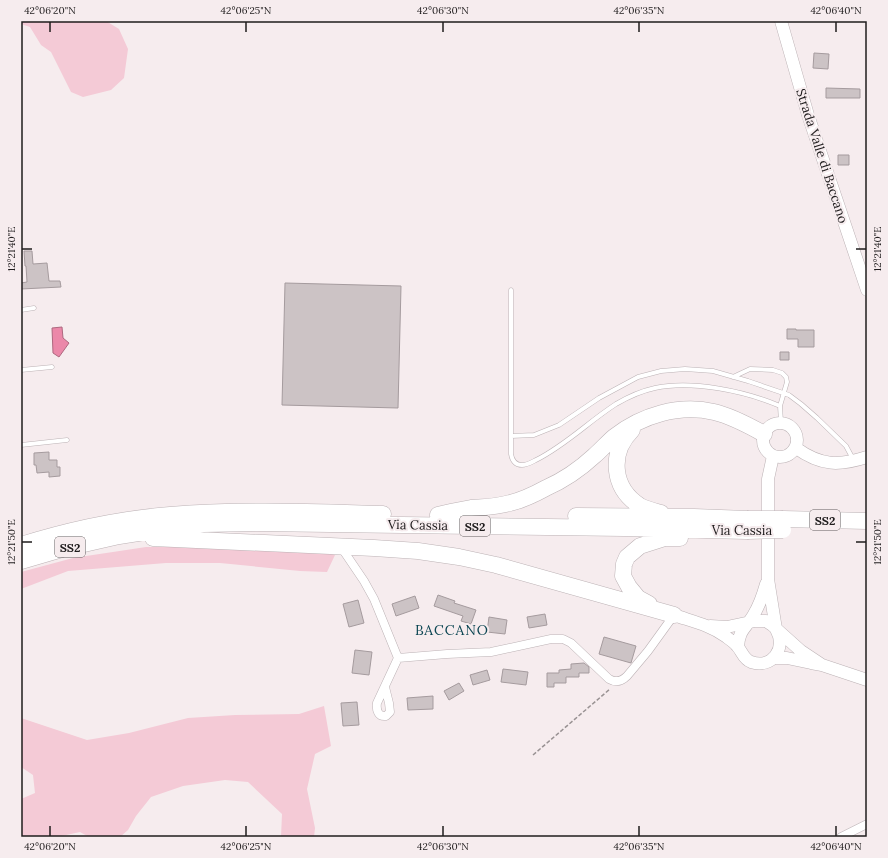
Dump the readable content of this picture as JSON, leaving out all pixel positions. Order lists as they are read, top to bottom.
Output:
{
  "streets": {
    "highway": ["SS2", "Via Cassia"],
    "main road": ["Strada Valle di Baccano"]
  },
  "districts": ["BACCANO"],
  "coordinates": [
    "42°06'20\"N",
    "42°06'25\"N",
    "42°06'30\"N",
    "42°06'35\"N",
    "42°06'40\"N",
    "12°21'40\"E",
    "12°21'50\"E"
  ]
}
